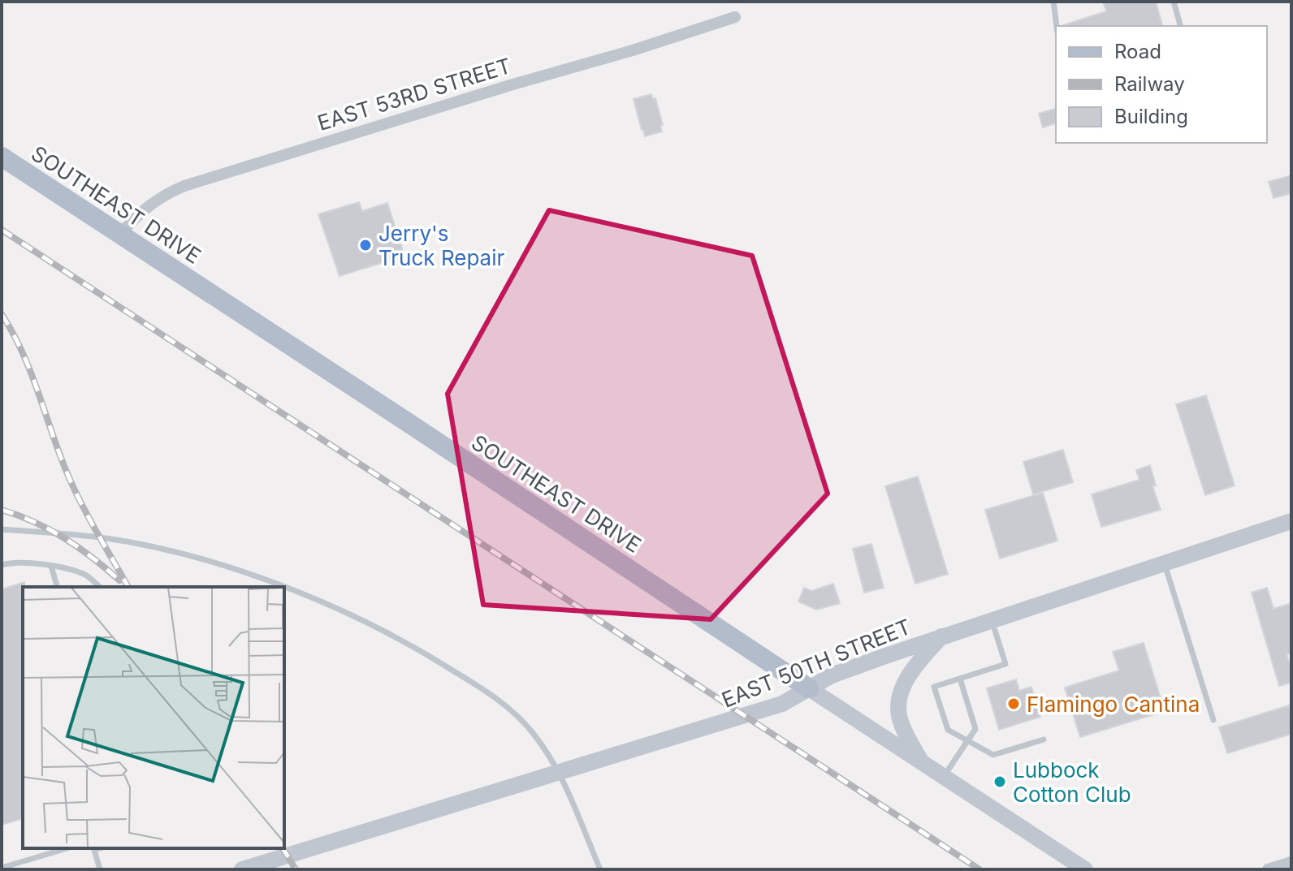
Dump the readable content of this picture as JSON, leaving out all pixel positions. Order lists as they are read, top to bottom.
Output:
{
  "streets": {
    "main road": ["SOUTHEAST DRIVE", "EAST 50TH STREET"],
    "street": ["EAST 53RD STREET"]
  },
  "crossings": [
    ["EAST 53RD STREET", "SOUTHEAST DRIVE"],
    ["SOUTHEAST DRIVE", "EAST 50TH STREET"]
  ],
  "places": ["Jerry's Truck Repair", "Flamingo Cantina", "Lubbock Cotton Club"],
  "legend": ["Road", "Railway", "Building"]
}
